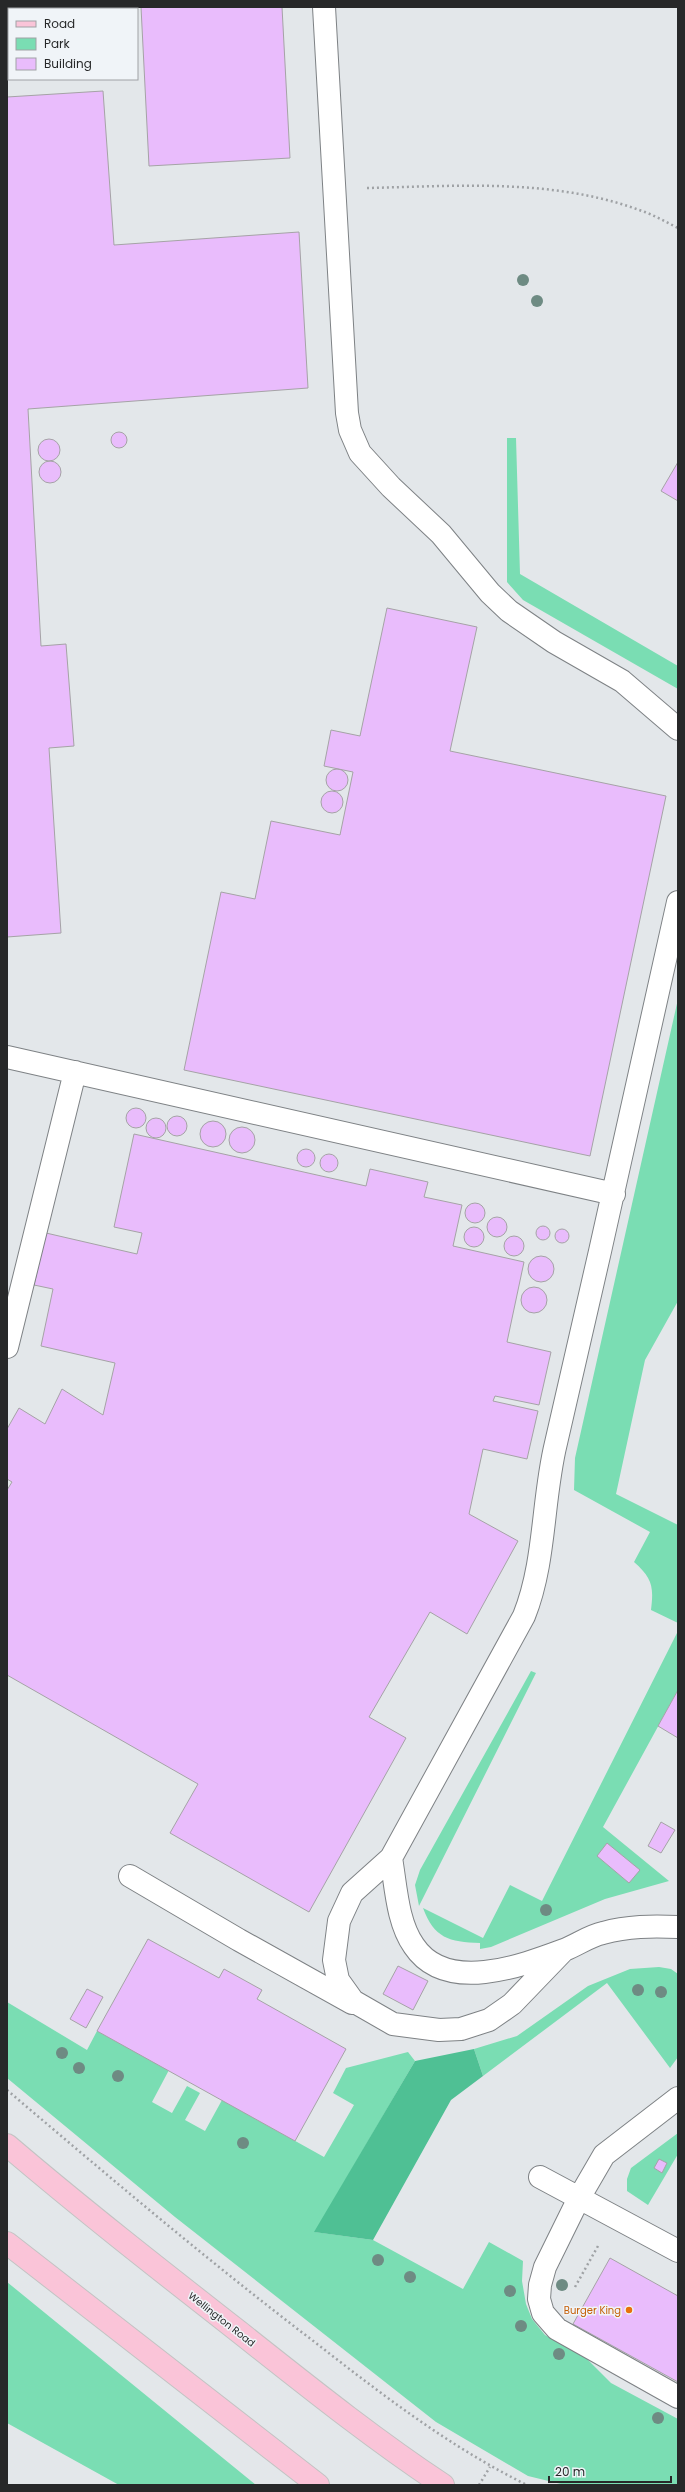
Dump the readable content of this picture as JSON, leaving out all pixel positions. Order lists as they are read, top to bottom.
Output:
{
  "streets": {
    "main road": ["Wellington Road"]
  },
  "places": ["Burger King"],
  "legend": ["Road", "Park", "Building"],
  "scale_bar": "20 m"
}
